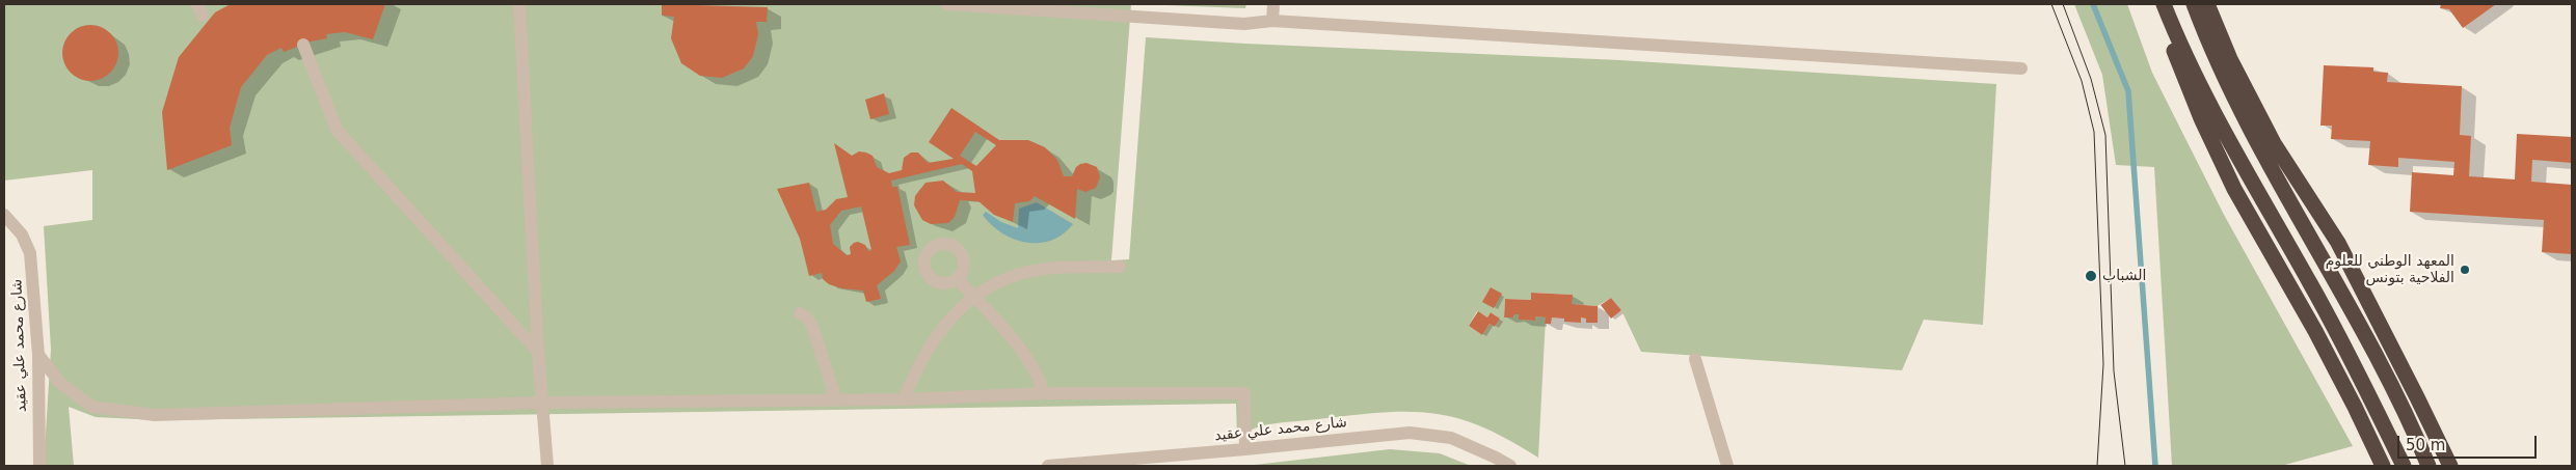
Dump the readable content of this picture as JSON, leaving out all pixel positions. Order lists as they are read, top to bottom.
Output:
{
  "streets": {
    "street": ["شارع محمد علي عقيد"]
  },
  "places": ["المعهد الوطني للعلوم الفلاحية بتونس", "الشباب"],
  "scale_bar": "50 m"
}
